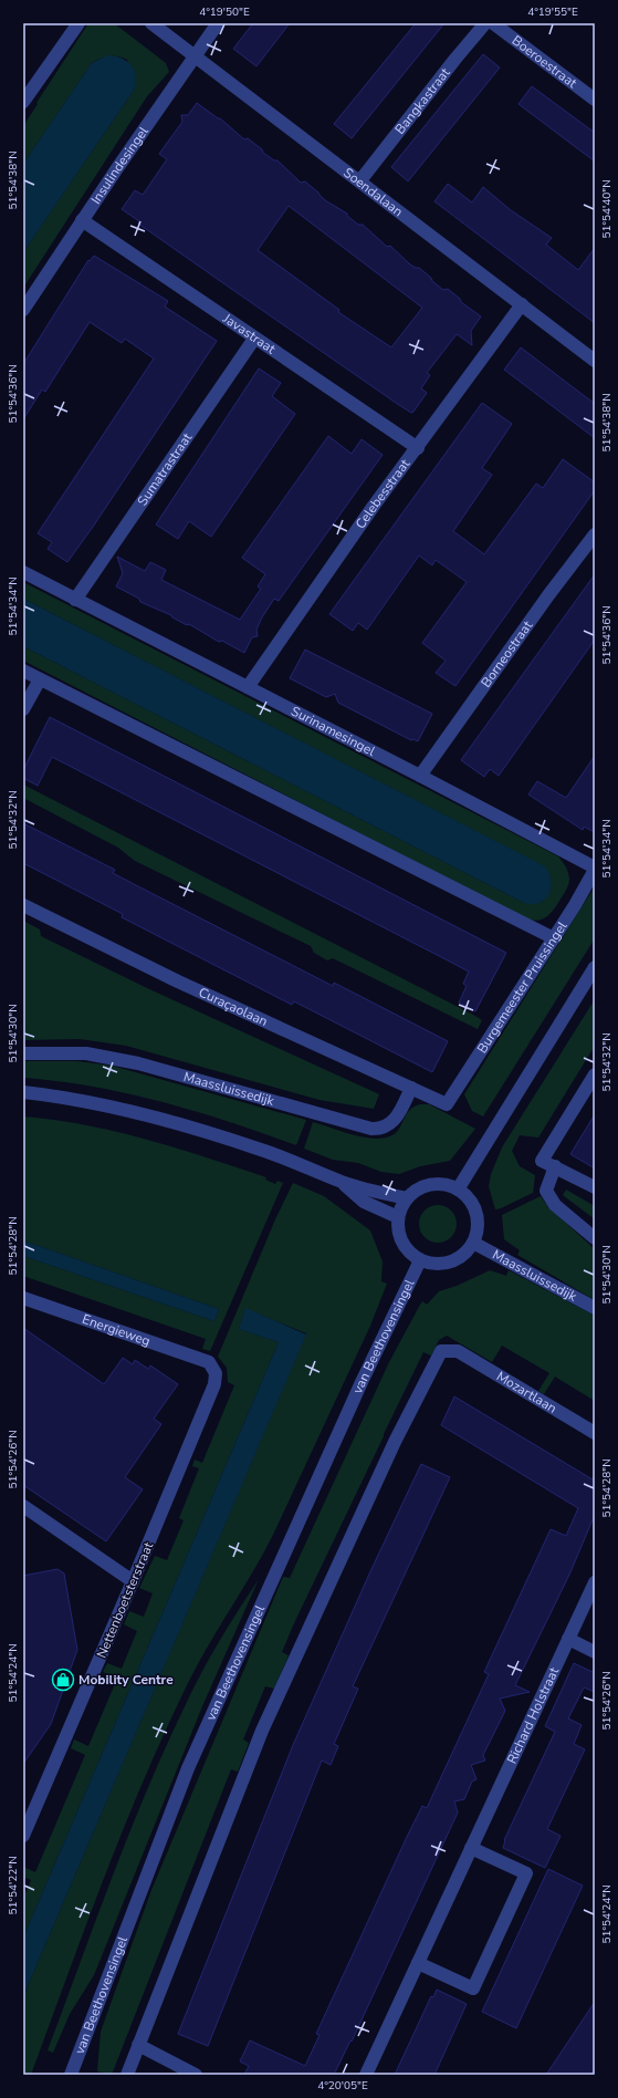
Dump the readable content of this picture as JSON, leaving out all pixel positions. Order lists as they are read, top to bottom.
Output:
{
  "streets": {
    "street": [
      "Boeroestraat",
      "Bangkastraat",
      "Insulindesingel",
      "Soendalaan",
      "Javastraat",
      "Sumatrastraat",
      "Celebesstraat",
      "Borneostraat",
      "Surinamesingel",
      "Burgemeester Pruissingel",
      "Curaçaolaan",
      "Maassluissedijk",
      "Energieweg",
      "van Beethovensingel",
      "Mozartlaan",
      "Nettenboetsterstraat",
      "Richard Holstraat"
    ]
  },
  "crossings": [
    ["Bangkastraat", "Soendalaan"],
    ["Insulindesingel", "Soendalaan"],
    ["Insulindesingel", "Javastraat"],
    ["Soendalaan", "Celebesstraat"],
    ["Javastraat", "Sumatrastraat"],
    ["Javastraat", "Celebesstraat"],
    ["Sumatrastraat", "Surinamesingel"],
    ["Celebesstraat", "Surinamesingel"],
    ["Borneostraat", "Surinamesingel"],
    ["Surinamesingel", "Burgemeester Pruissingel"],
    ["Burgemeester Pruissingel", "Curaçaolaan"],
    ["Curaçaolaan", "Maassluissedijk"],
    ["Maassluissedijk", "van Beethovensingel"],
    ["Energieweg", "Nettenboetsterstraat"]
  ],
  "places": {
    "shop": ["Mobility Centre"]
  },
  "coordinates": [
    "4°19'50\"E",
    "4°19'55\"E",
    "51°54'38\"N",
    "51°54'40\"N",
    "51°54'36\"N",
    "51°54'34\"N",
    "51°54'32\"N",
    "51°54'30\"N",
    "51°54'28\"N",
    "51°54'26\"N",
    "51°54'24\"N",
    "51°54'22\"N",
    "4°20'05\"E"
  ]
}
